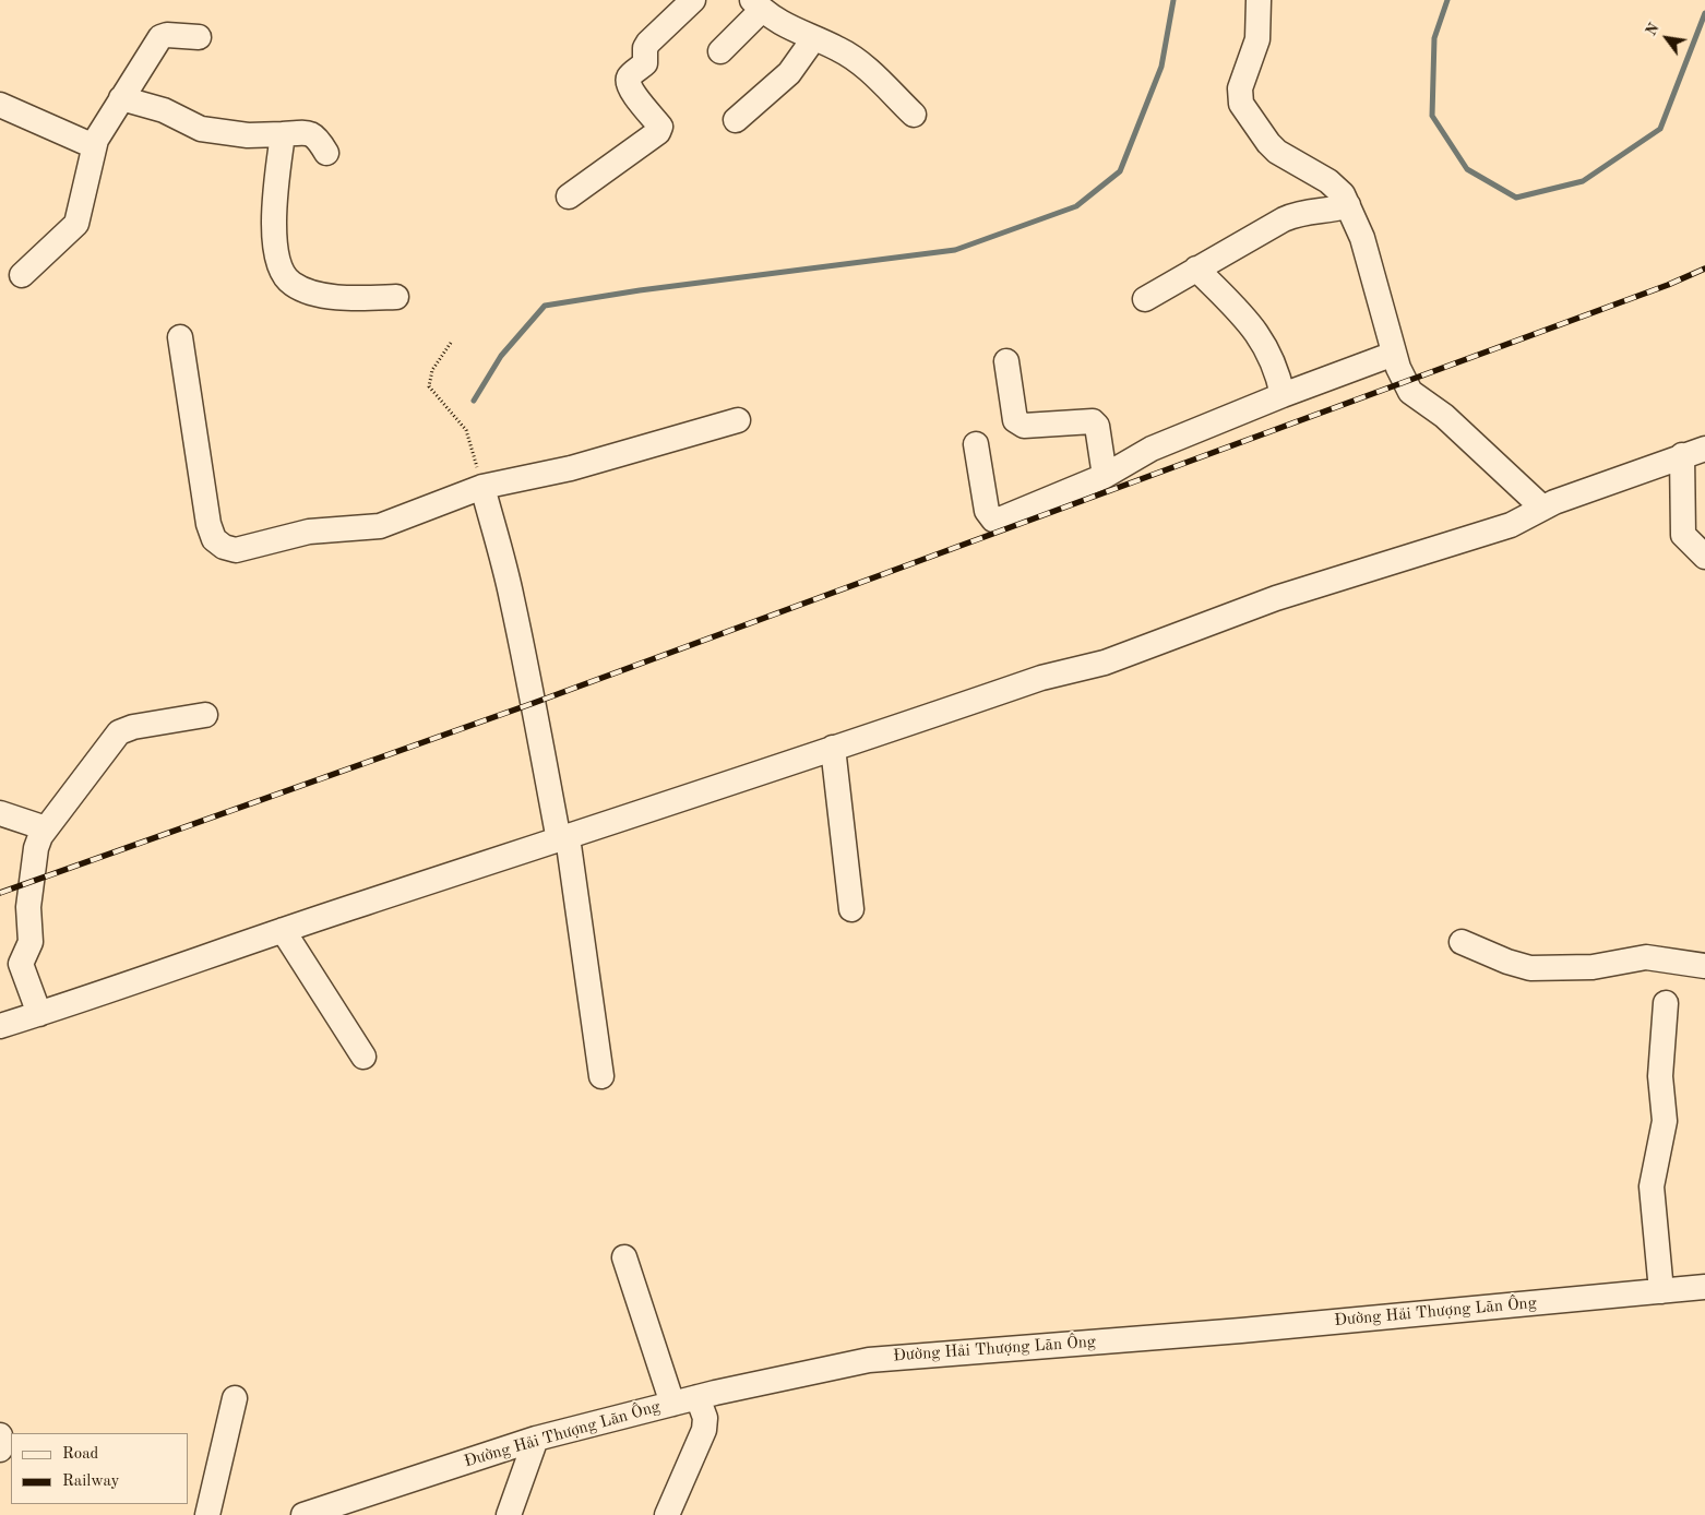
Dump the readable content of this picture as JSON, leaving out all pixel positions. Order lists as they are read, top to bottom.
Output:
{
  "streets": {
    "street": ["Đường Hải Thượng Lãn Ông"]
  },
  "legend": ["Road", "Railway"],
  "north": "top left"
}
